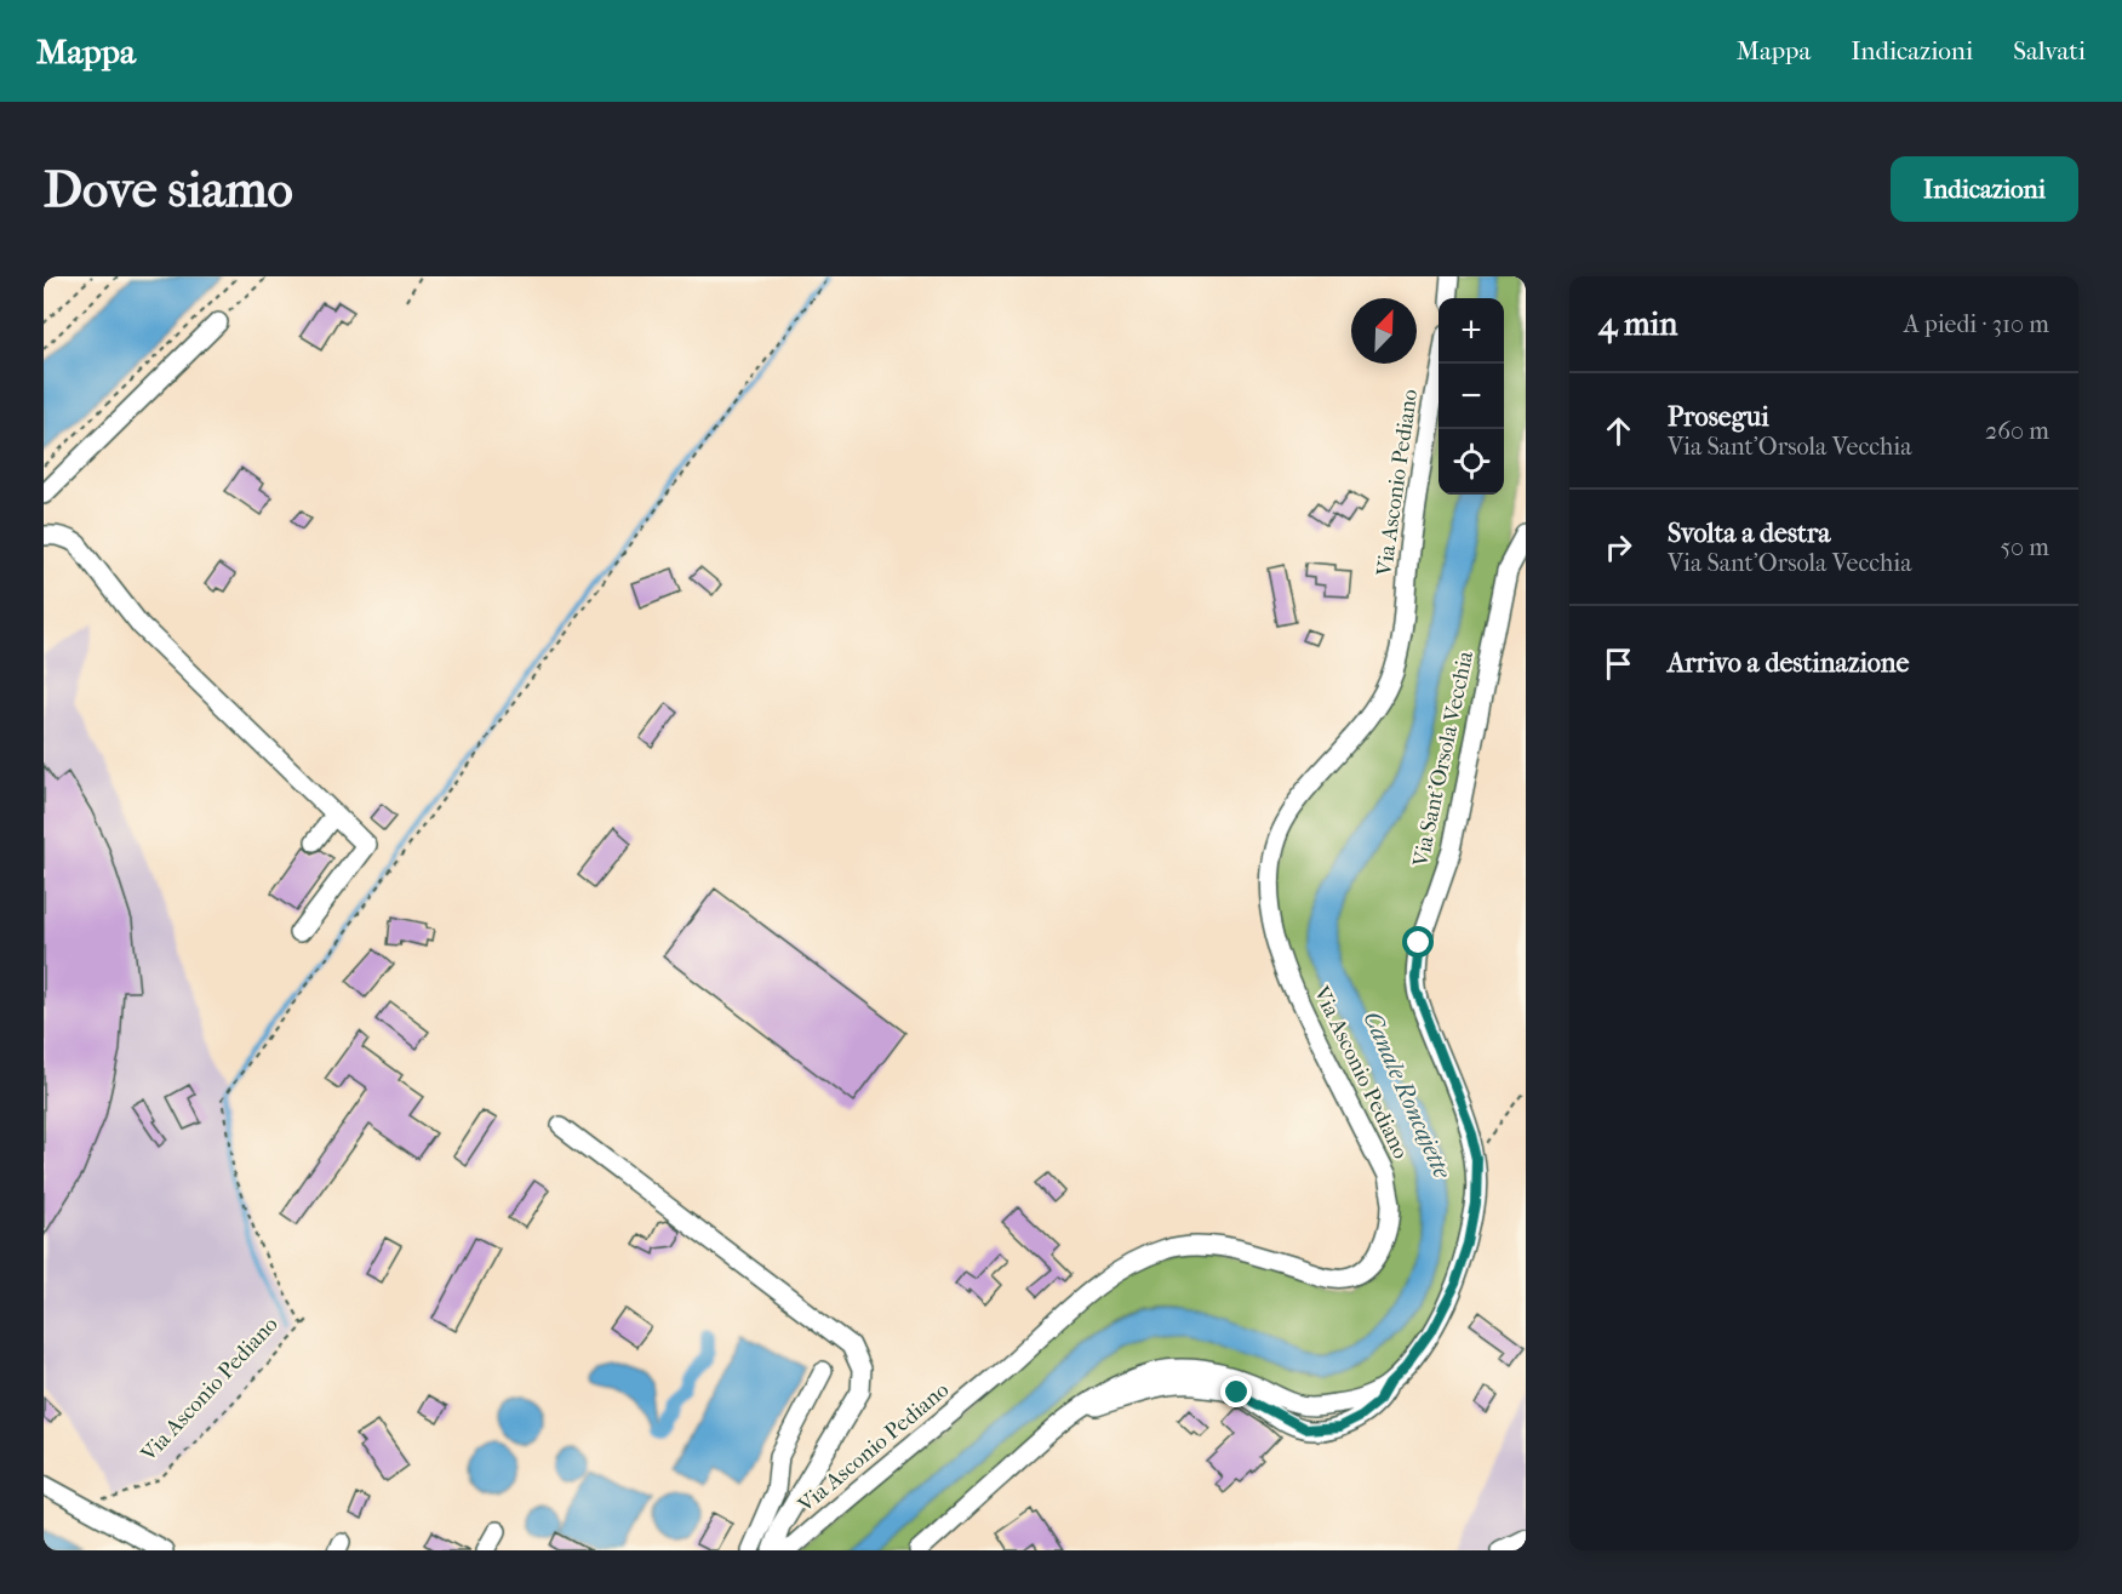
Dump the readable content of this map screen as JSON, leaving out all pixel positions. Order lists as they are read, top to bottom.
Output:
{
  "streets": {
    "street": ["Via Asconio Pediano", "Via Sant'Orsola Vecchia"]
  },
  "water": ["Canale Roncajette"],
  "north": "top right",
  "page": {
    "header": "Mappa",
    "nav": ["Mappa", "Indicazioni", "Salvati"],
    "buttons": "Indicazioni",
    "title": "Dove siamo",
    "heading": ["4 min", "A piedi · 310 m"],
    "map_buttons": ["+", "−"],
    "list": [
      ["Prosegui", "Via Sant'Orsola Vecchia", "260 m"],
      ["Svolta a destra", "Via Sant'Orsola Vecchia", "50 m"],
      "Arrivo a destinazione"
    ]
  }
}
